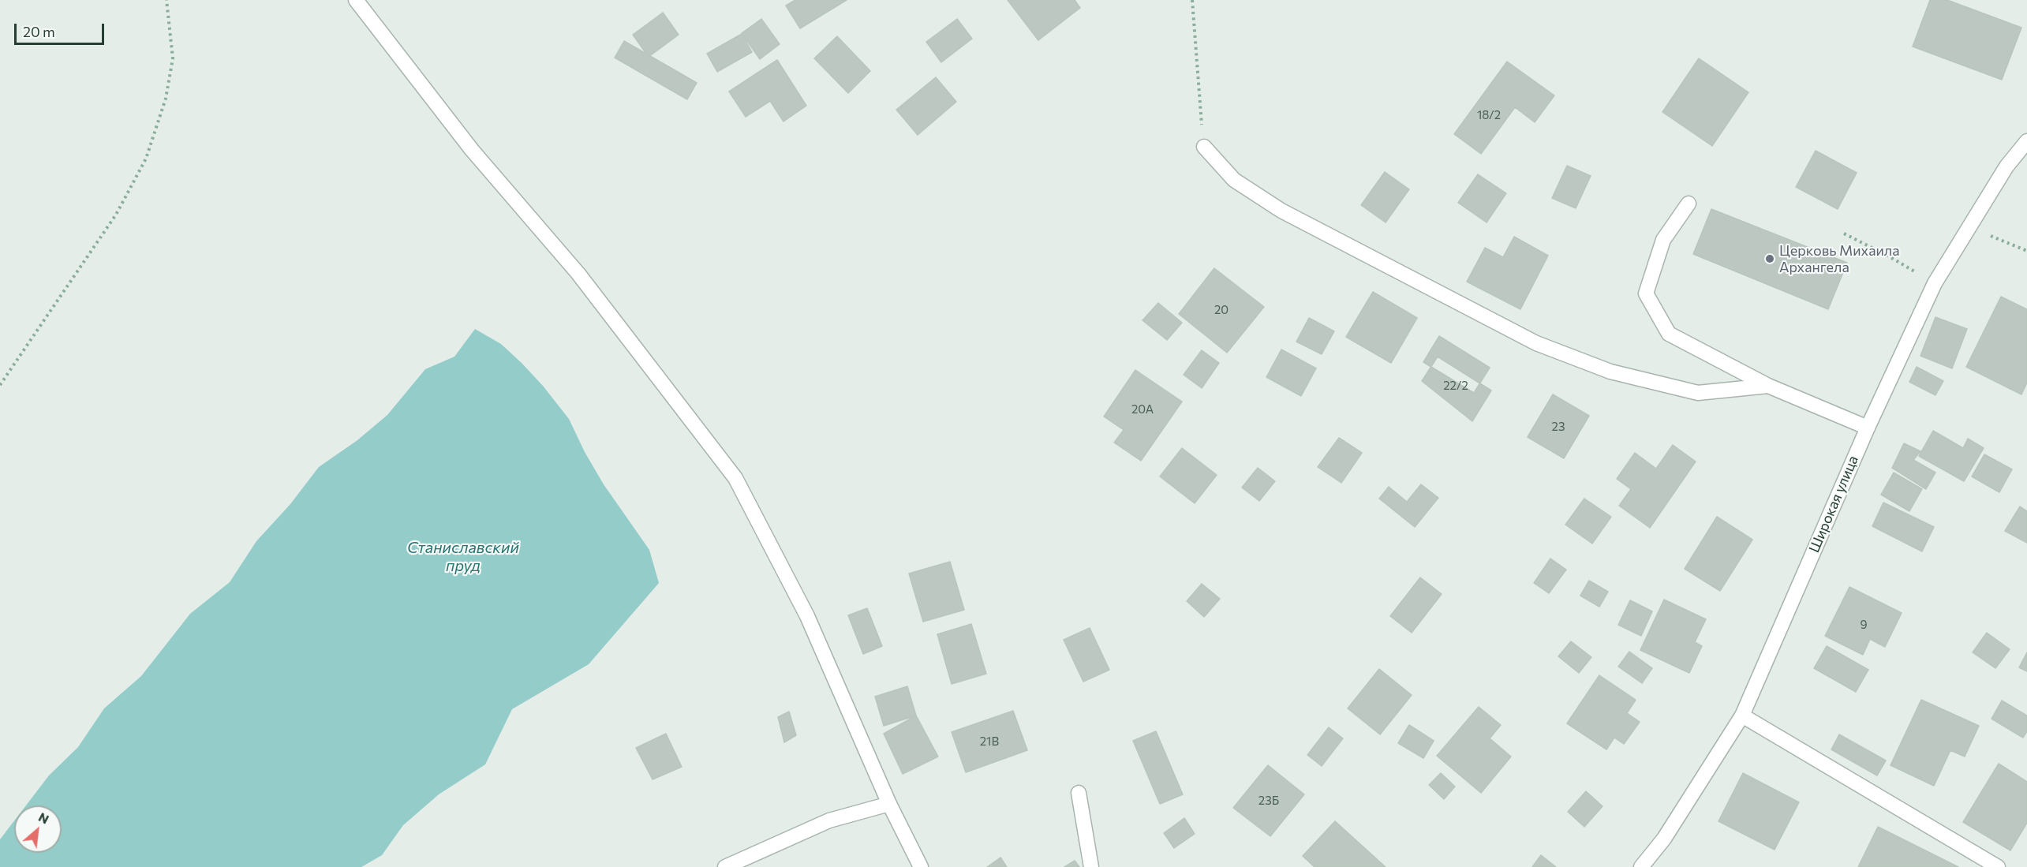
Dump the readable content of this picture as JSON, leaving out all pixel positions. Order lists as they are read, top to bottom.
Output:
{
  "streets": {
    "street": ["Широкая улица"]
  },
  "water": ["Станиславский пруд"],
  "places": ["Церковь Михаила Архангела"],
  "house_numbers": [
    "18/2",
    "20",
    "22/2",
    "20А",
    "23",
    "9",
    "21В",
    "23Б"
  ],
  "scale_bar": "20 m",
  "north": "top right"
}
